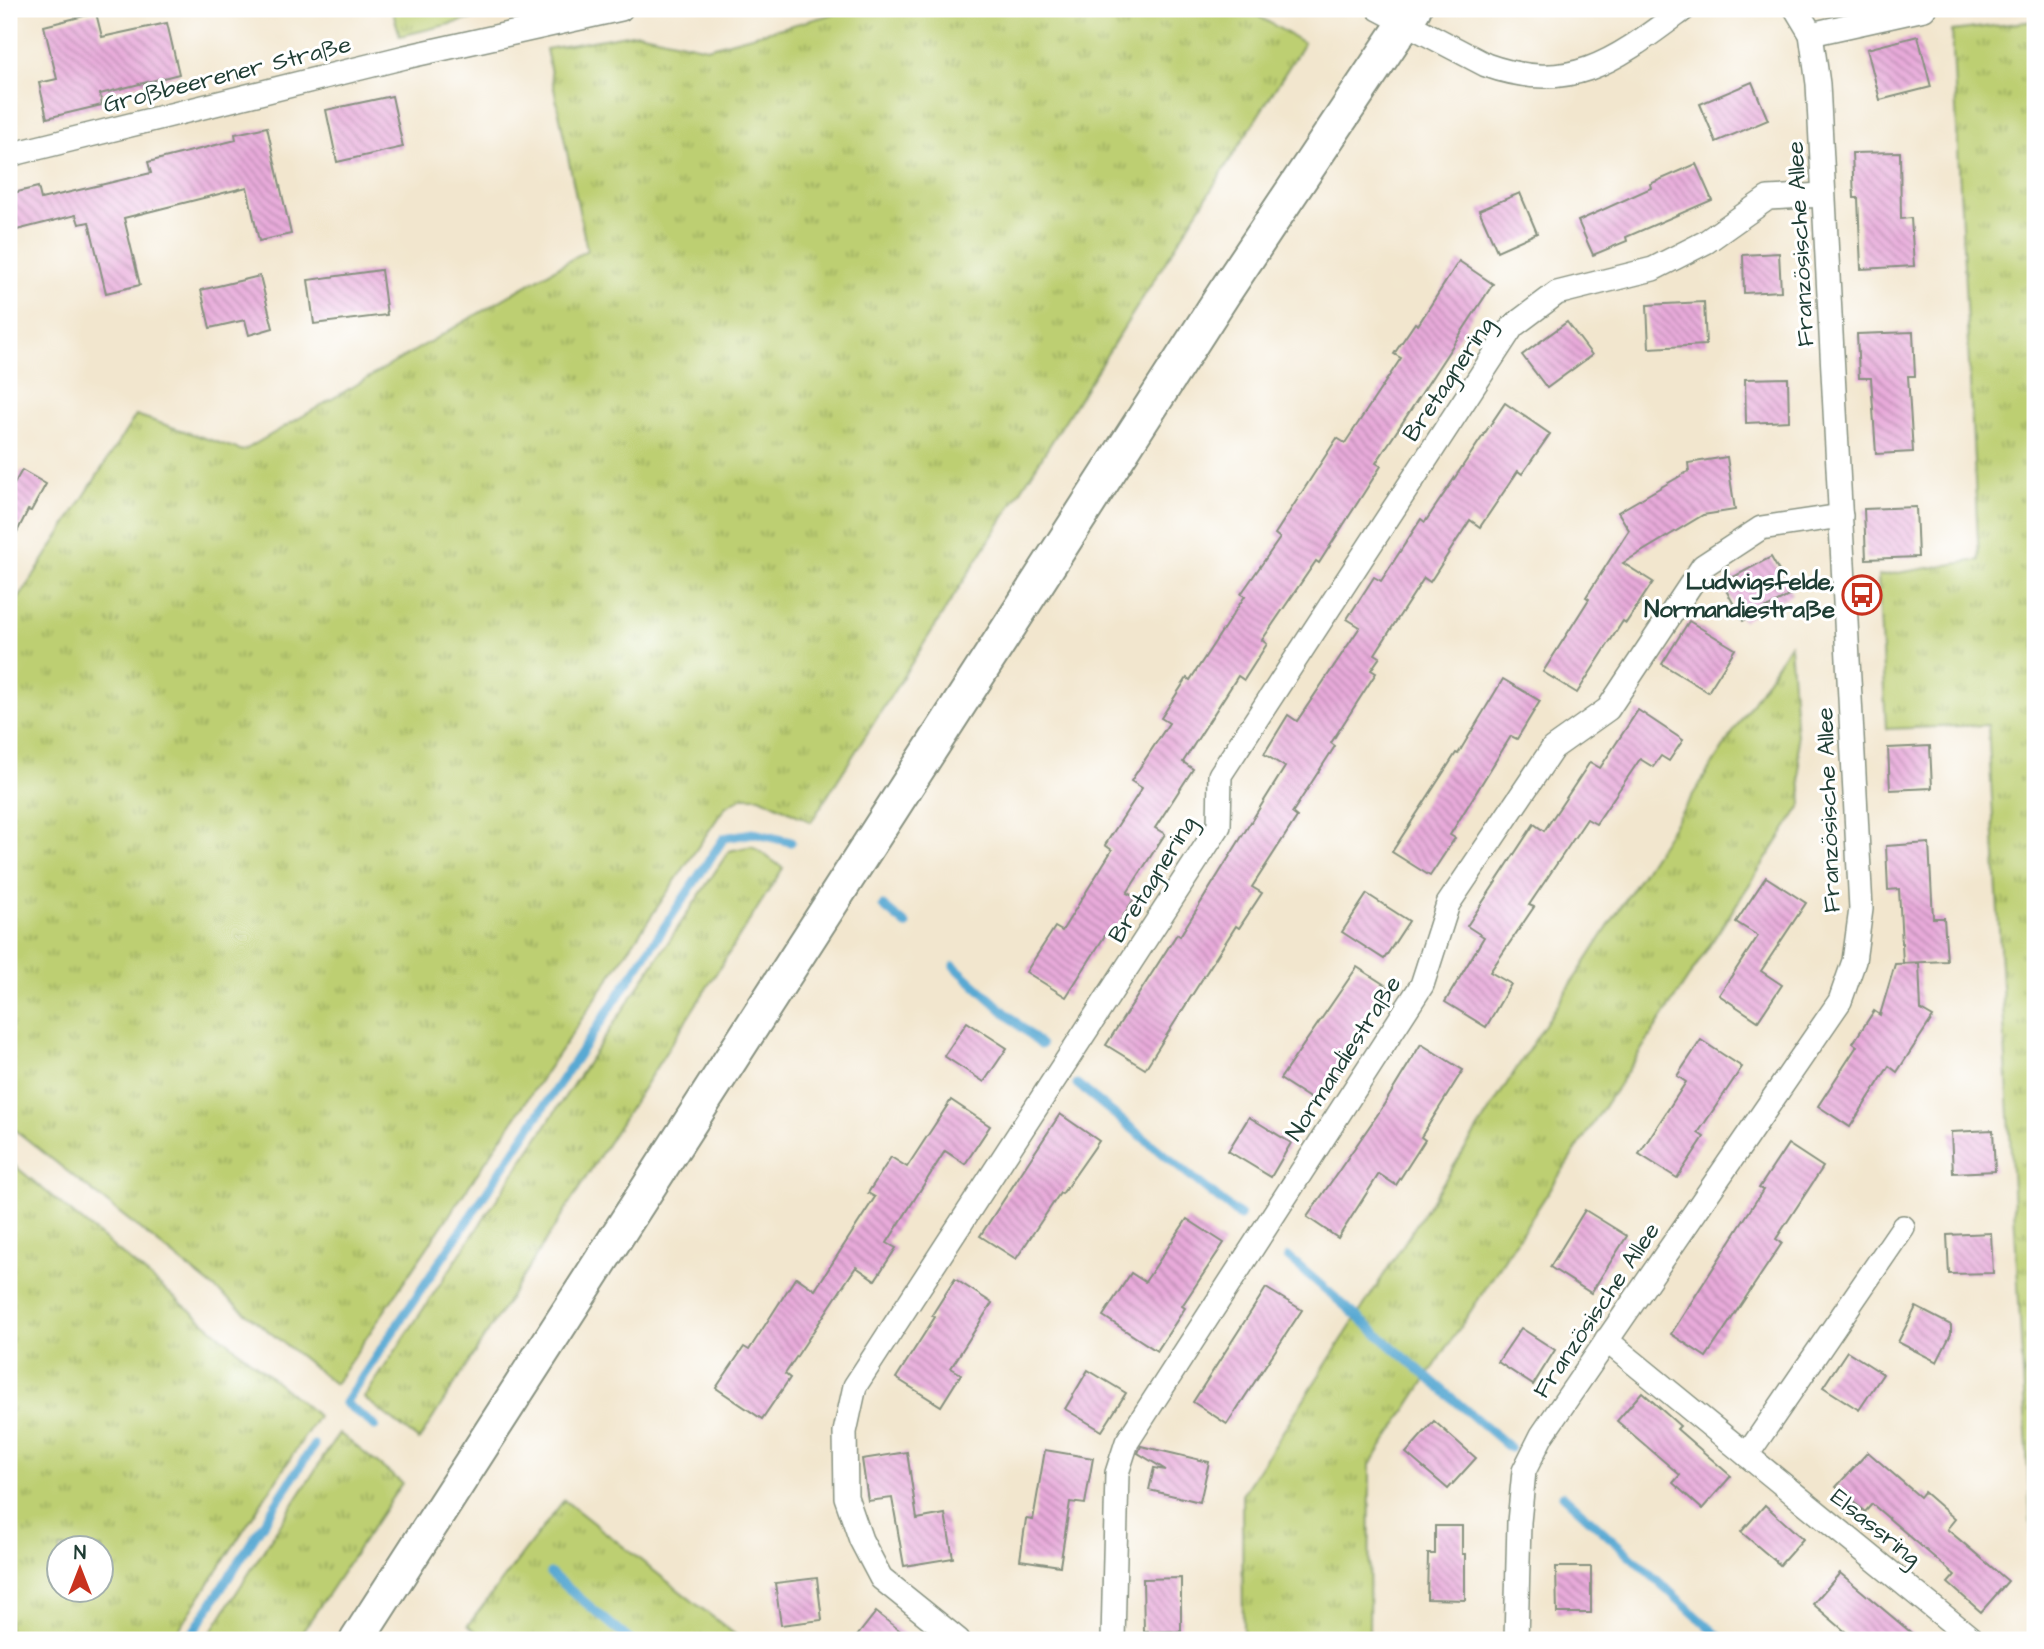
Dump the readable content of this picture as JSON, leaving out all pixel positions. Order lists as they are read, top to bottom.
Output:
{
  "streets": {
    "street": [
      "Großbeerener Straße",
      "Französische Allee",
      "Bretagnering",
      "Normandiestraße",
      "Elsassring"
    ]
  },
  "crossings": [
    ["Französische Allee", "Bretagnering"],
    ["Französische Allee", "Normandiestraße"],
    ["Französische Allee", "Elsassring"]
  ],
  "places": {
    "bus stop": ["Ludwigsfelde, Normandiestraße"]
  },
  "north": "top"
}
